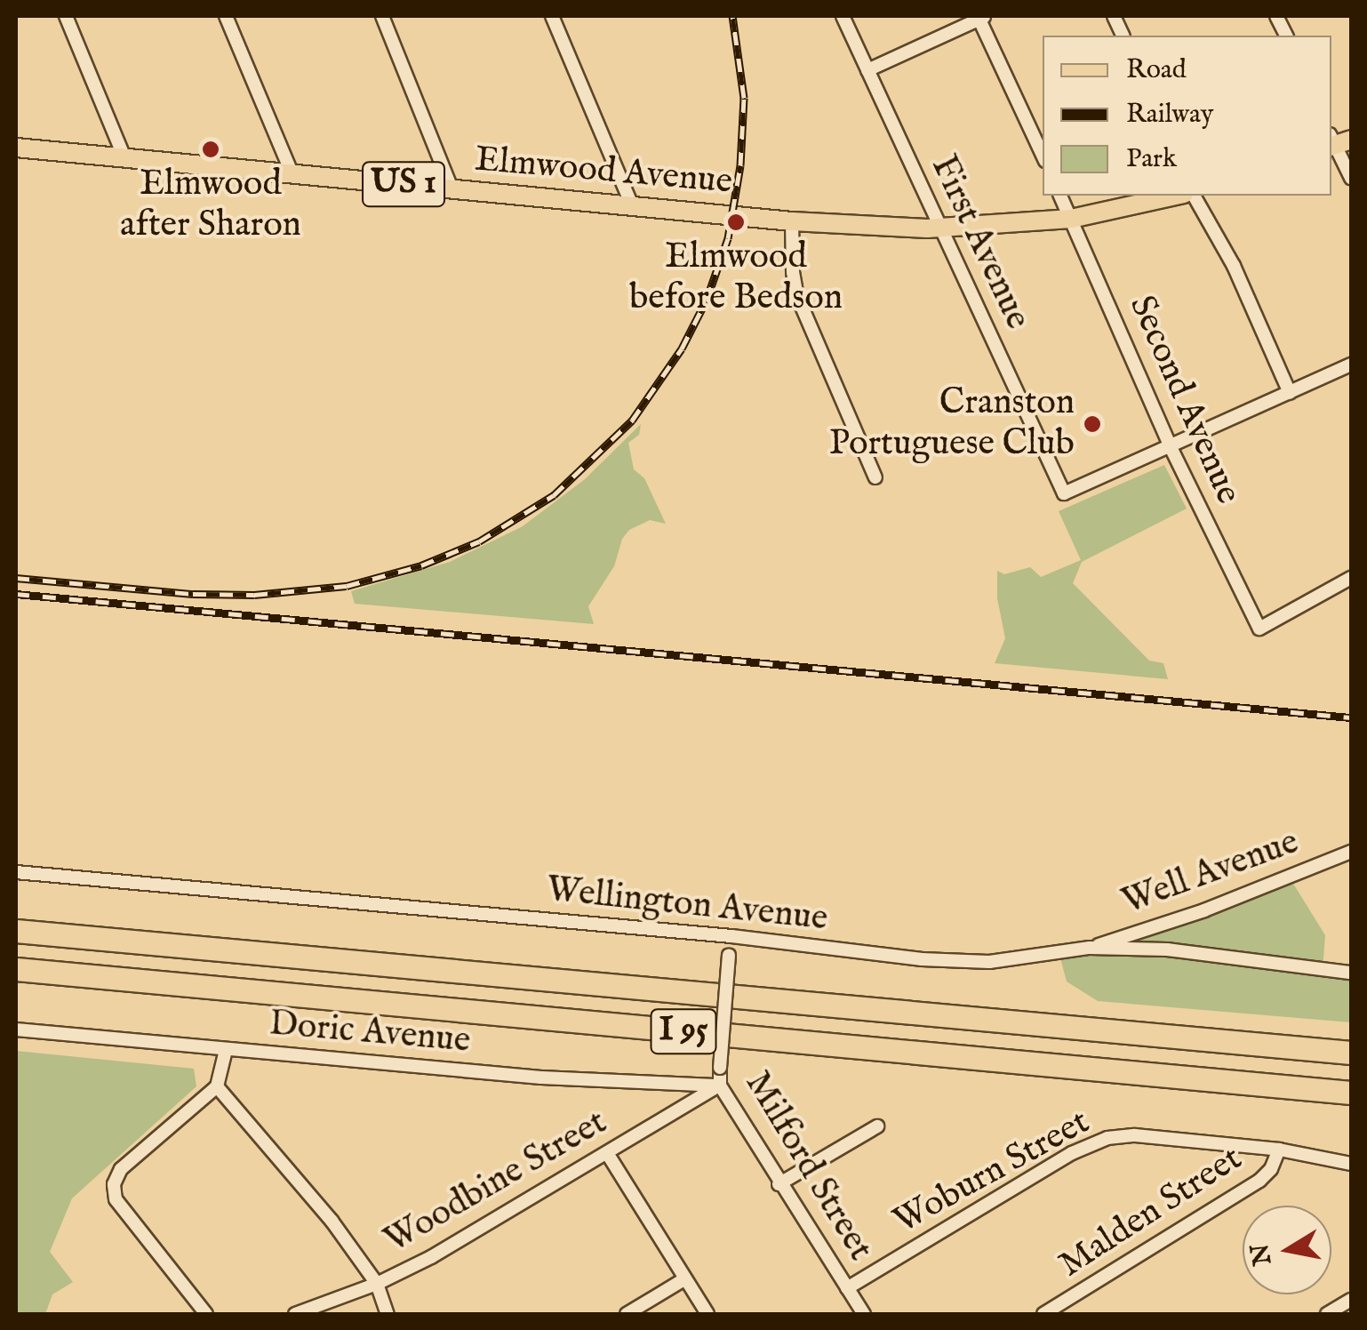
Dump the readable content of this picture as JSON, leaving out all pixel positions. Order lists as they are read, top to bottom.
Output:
{
  "streets": {
    "highway": ["I 95"],
    "main road": ["Elmwood Avenue", "US 1"],
    "street": [
      "First Avenue",
      "Second Avenue",
      "Well Avenue",
      "Wellington Avenue",
      "Doric Avenue",
      "Milford Street",
      "Woburn Street",
      "Woodbine Street",
      "Malden Street"
    ]
  },
  "crossings": [
    ["Elmwood Avenue", "First Avenue"],
    ["Elmwood Avenue", "Second Avenue"],
    ["First Avenue", "Second Avenue"],
    ["Well Avenue", "Wellington Avenue"],
    ["Wellington Avenue", "Milford Street"],
    ["Doric Avenue", "Milford Street"],
    ["Doric Avenue", "Woodbine Street"],
    ["Milford Street", "Woburn Street"],
    ["Milford Street", "Woodbine Street"],
    ["Woburn Street", "Malden Street"]
  ],
  "places": ["Elmwood after Sharon", "Elmwood before Bedson", "Cranston Portuguese Club"],
  "legend": ["Road", "Railway", "Park"],
  "north": "left"
}
